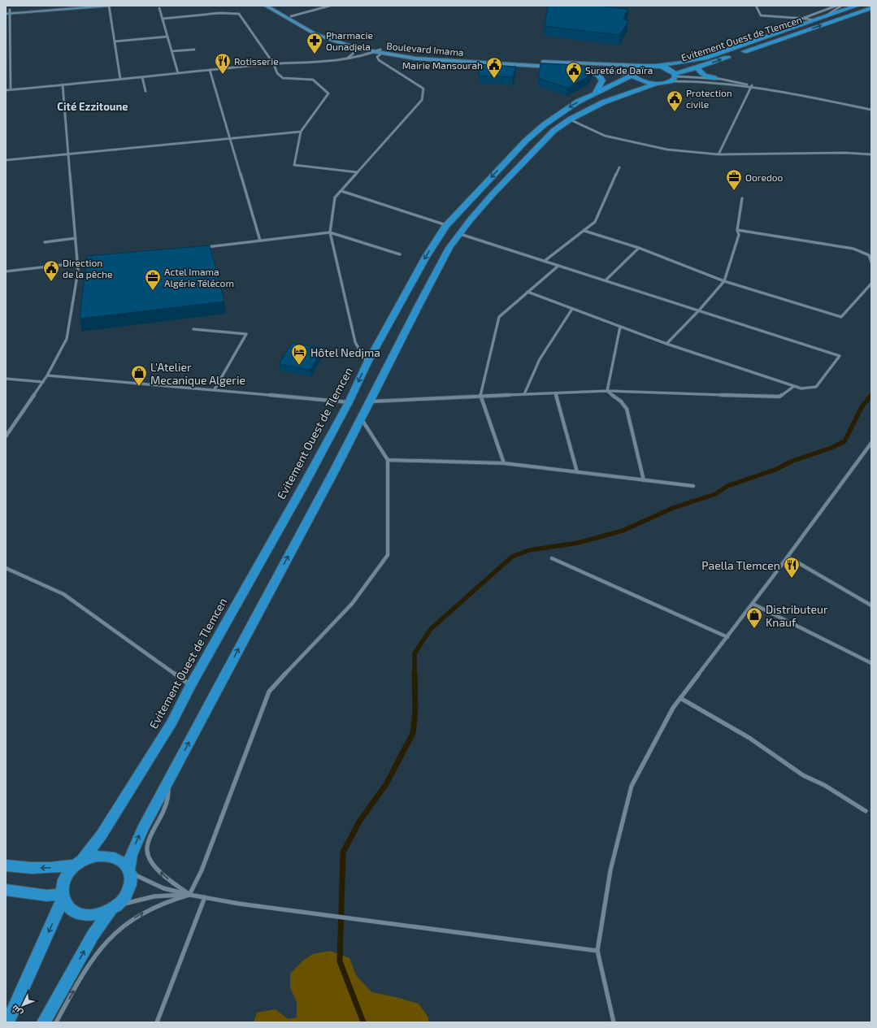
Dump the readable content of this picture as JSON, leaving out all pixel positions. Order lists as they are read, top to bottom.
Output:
{
  "streets": {
    "highway": ["Evitement Ouest de Tlemcen"],
    "main road": ["Boulevard Imama"]
  },
  "crossings": [
    ["Evitement Ouest de Tlemcen", "Boulevard Imama"]
  ],
  "districts": ["Cité Ezzitoune"],
  "places": {
    "pharmacy": ["Pharmacie Ounadjela"],
    "restaurant": ["Rotisserie", "Paella Tlemcen"],
    "public building": [
      "Mairie Mansourah",
      "Sureté de Daïra",
      "Protection civile",
      "Direction de la pêche"
    ],
    "office": ["Ooredoo", "Actel Imama Algérie Télécom"],
    "hotel": ["Hôtel Nedjma"],
    "shop": ["L'Atelier Mecanique Algerie", "Distributeur Knauf"]
  },
  "north": "bottom left"
}
